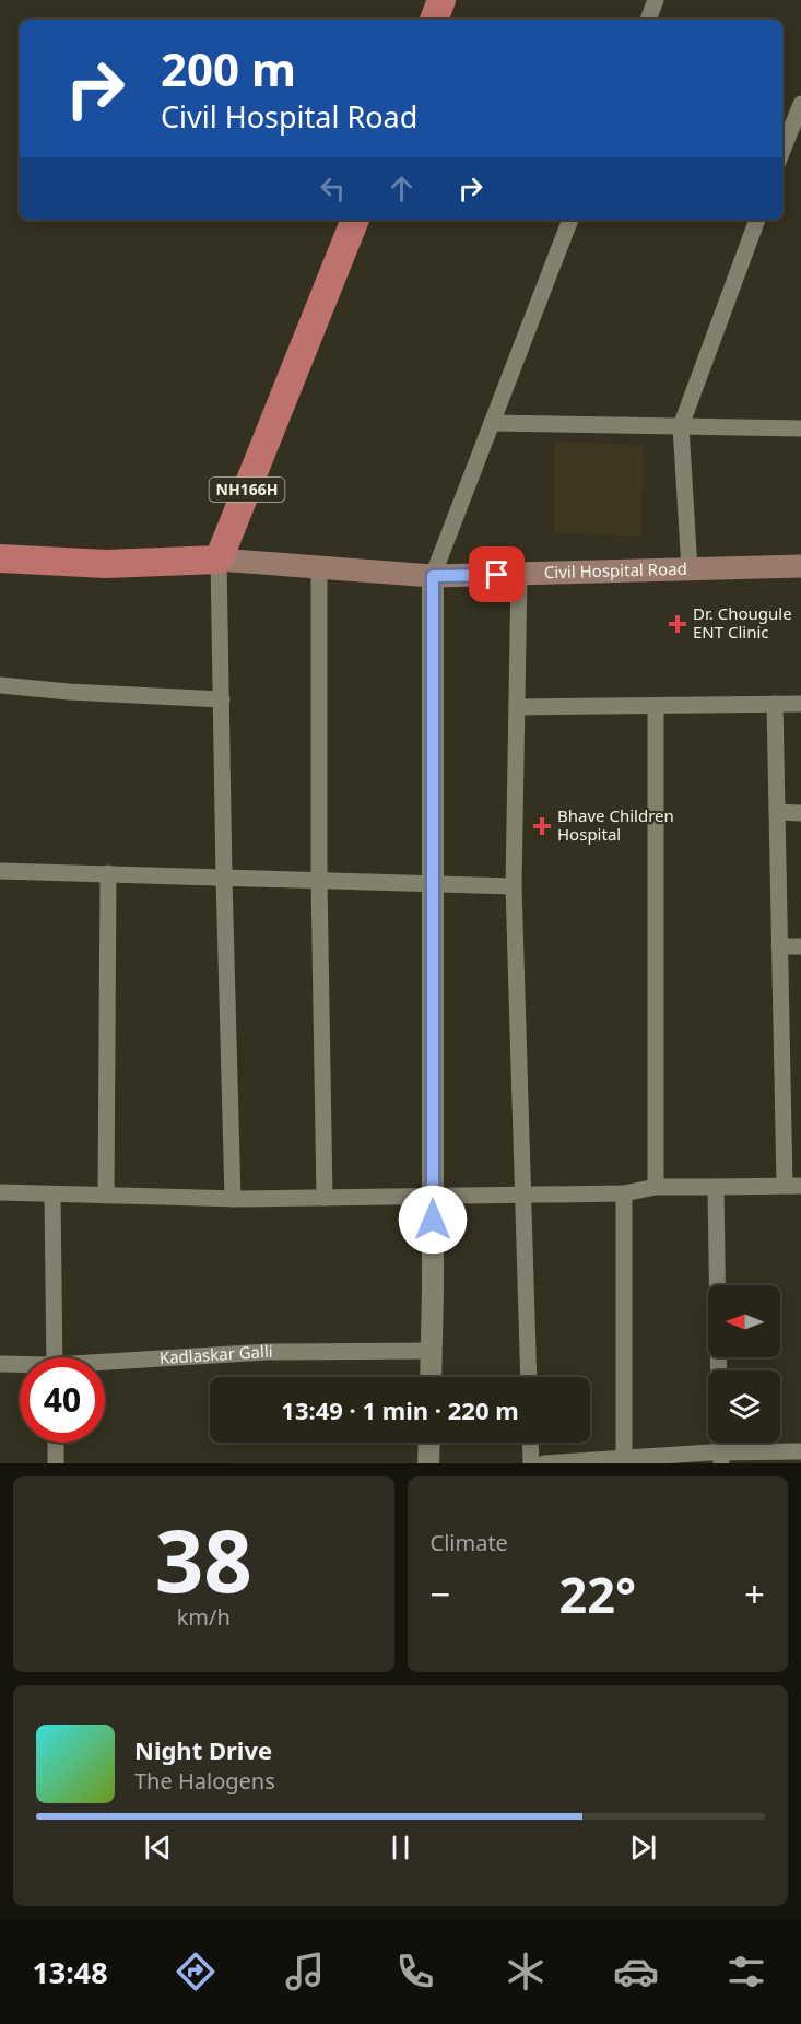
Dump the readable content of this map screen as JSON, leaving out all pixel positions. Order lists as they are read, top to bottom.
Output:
{
  "streets": {
    "highway": ["NH166H"],
    "main road": ["Civil Hospital Road"],
    "street": ["Kadlaskar Galli"]
  },
  "crossings": [
    ["NH166H", "Civil Hospital Road"]
  ],
  "places": {
    "health": ["Dr. Chougule ENT Clinic", "Bhave Children Hospital"]
  },
  "north": "left",
  "page": {
    "turn": ["200 m", "Civil Hospital Road"],
    "limit": "40",
    "trip": "13:49 · 1 min · 220 m",
    "tile": [
      ["38", "km/h"],
      "Climate"
    ],
    "heat": ["−", "22°", "+"],
    "song": ["Night Drive", "The Halogens"],
    "tabs": "13:48"
  }
}
